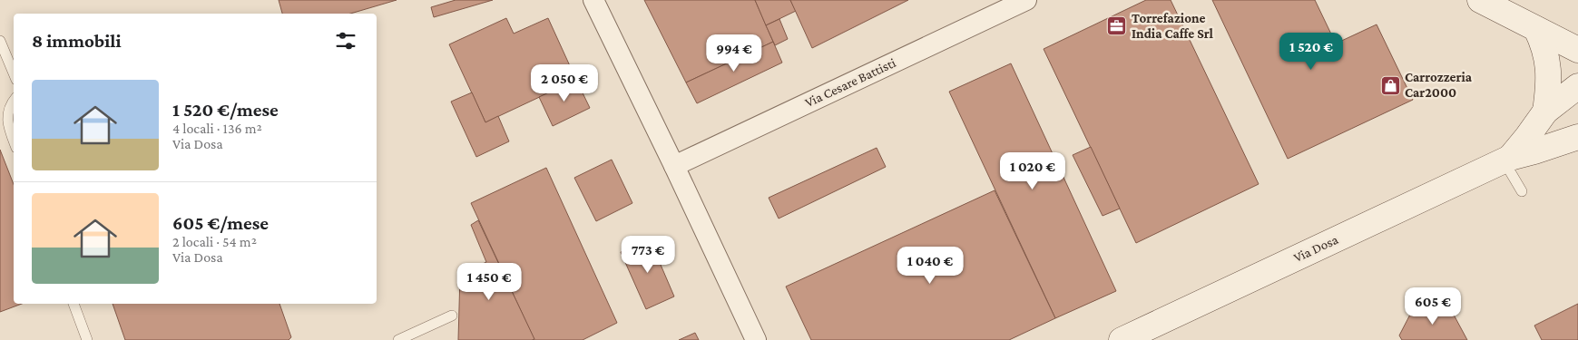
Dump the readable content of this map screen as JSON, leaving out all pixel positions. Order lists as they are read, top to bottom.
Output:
{
  "streets": {
    "street": ["Via Cesare Battisti", "Via Dosa"]
  },
  "places": {
    "office": ["Torrefazione India Caffe Srl"],
    "shop": ["Carrozzeria Car2000"]
  },
  "page": {
    "heading": "8 immobili",
    "price": [
      "1 520 €",
      "994 €",
      "2 050 €",
      "1 020 €",
      "773 €",
      "1 040 €",
      "1 450 €",
      "605 €"
    ],
    "list": [
      {
        "name": "1 520 €/mese",
        "note": "4 locali · 136 m² · Via Dosa"
      },
      {
        "name": "605 €/mese",
        "note": "2 locali · 54 m² · Via Dosa"
      }
    ]
  }
}
